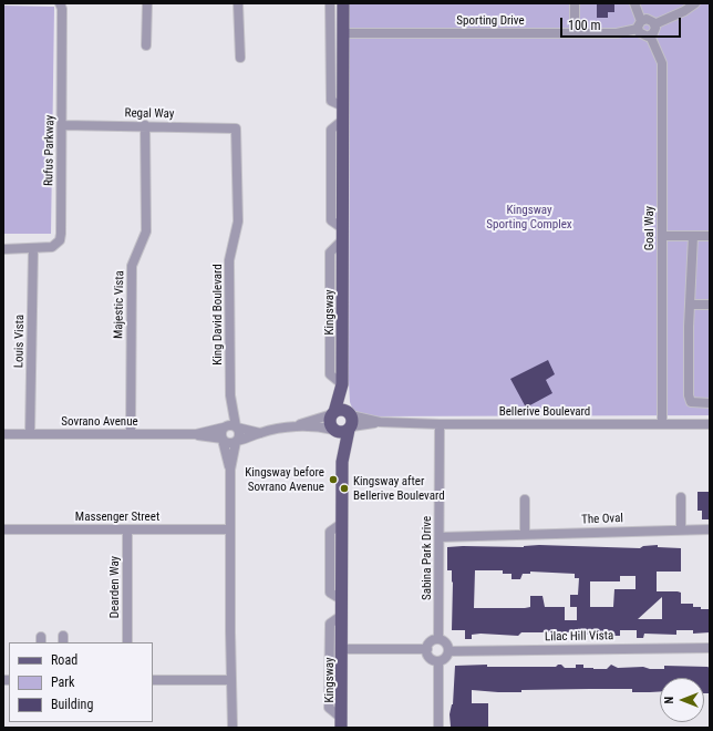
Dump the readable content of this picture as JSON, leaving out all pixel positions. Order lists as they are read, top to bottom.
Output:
{
  "streets": {
    "main road": ["Kingsway"],
    "street": [
      "Sporting Drive",
      "Regal Way",
      "Rufus Parkway",
      "Goal Way",
      "Majestic Vista",
      "King David Boulevard",
      "Louis Vista",
      "Bellerive Boulevard",
      "Sovrano Avenue",
      "Massenger Street",
      "The Oval",
      "Sabina Park Drive",
      "Dearden Way",
      "Lilac Hill Vista"
    ]
  },
  "crossings": [
    ["Sporting Drive", "Goal Way"],
    ["Sporting Drive", "Kingsway"],
    ["Regal Way", "Rufus Parkway"],
    ["Regal Way", "Majestic Vista"],
    ["Regal Way", "King David Boulevard"],
    ["Rufus Parkway", "Louis Vista"],
    ["Goal Way", "Bellerive Boulevard"],
    ["Majestic Vista", "Sovrano Avenue"],
    ["Kingsway", "Bellerive Boulevard"],
    ["King David Boulevard", "Sovrano Avenue"],
    ["Louis Vista", "Sovrano Avenue"],
    ["Bellerive Boulevard", "Sabina Park Drive"],
    ["Massenger Street", "Dearden Way"],
    ["The Oval", "Sabina Park Drive"],
    ["Sabina Park Drive", "Lilac Hill Vista"]
  ],
  "parks": ["Kingsway Sporting Complex"],
  "places": ["Kingsway before Sovrano Avenue", "Kingsway after Bellerive Boulevard"],
  "legend": ["Road", "Park", "Building"],
  "scale_bar": "100 m",
  "north": "left"
}
